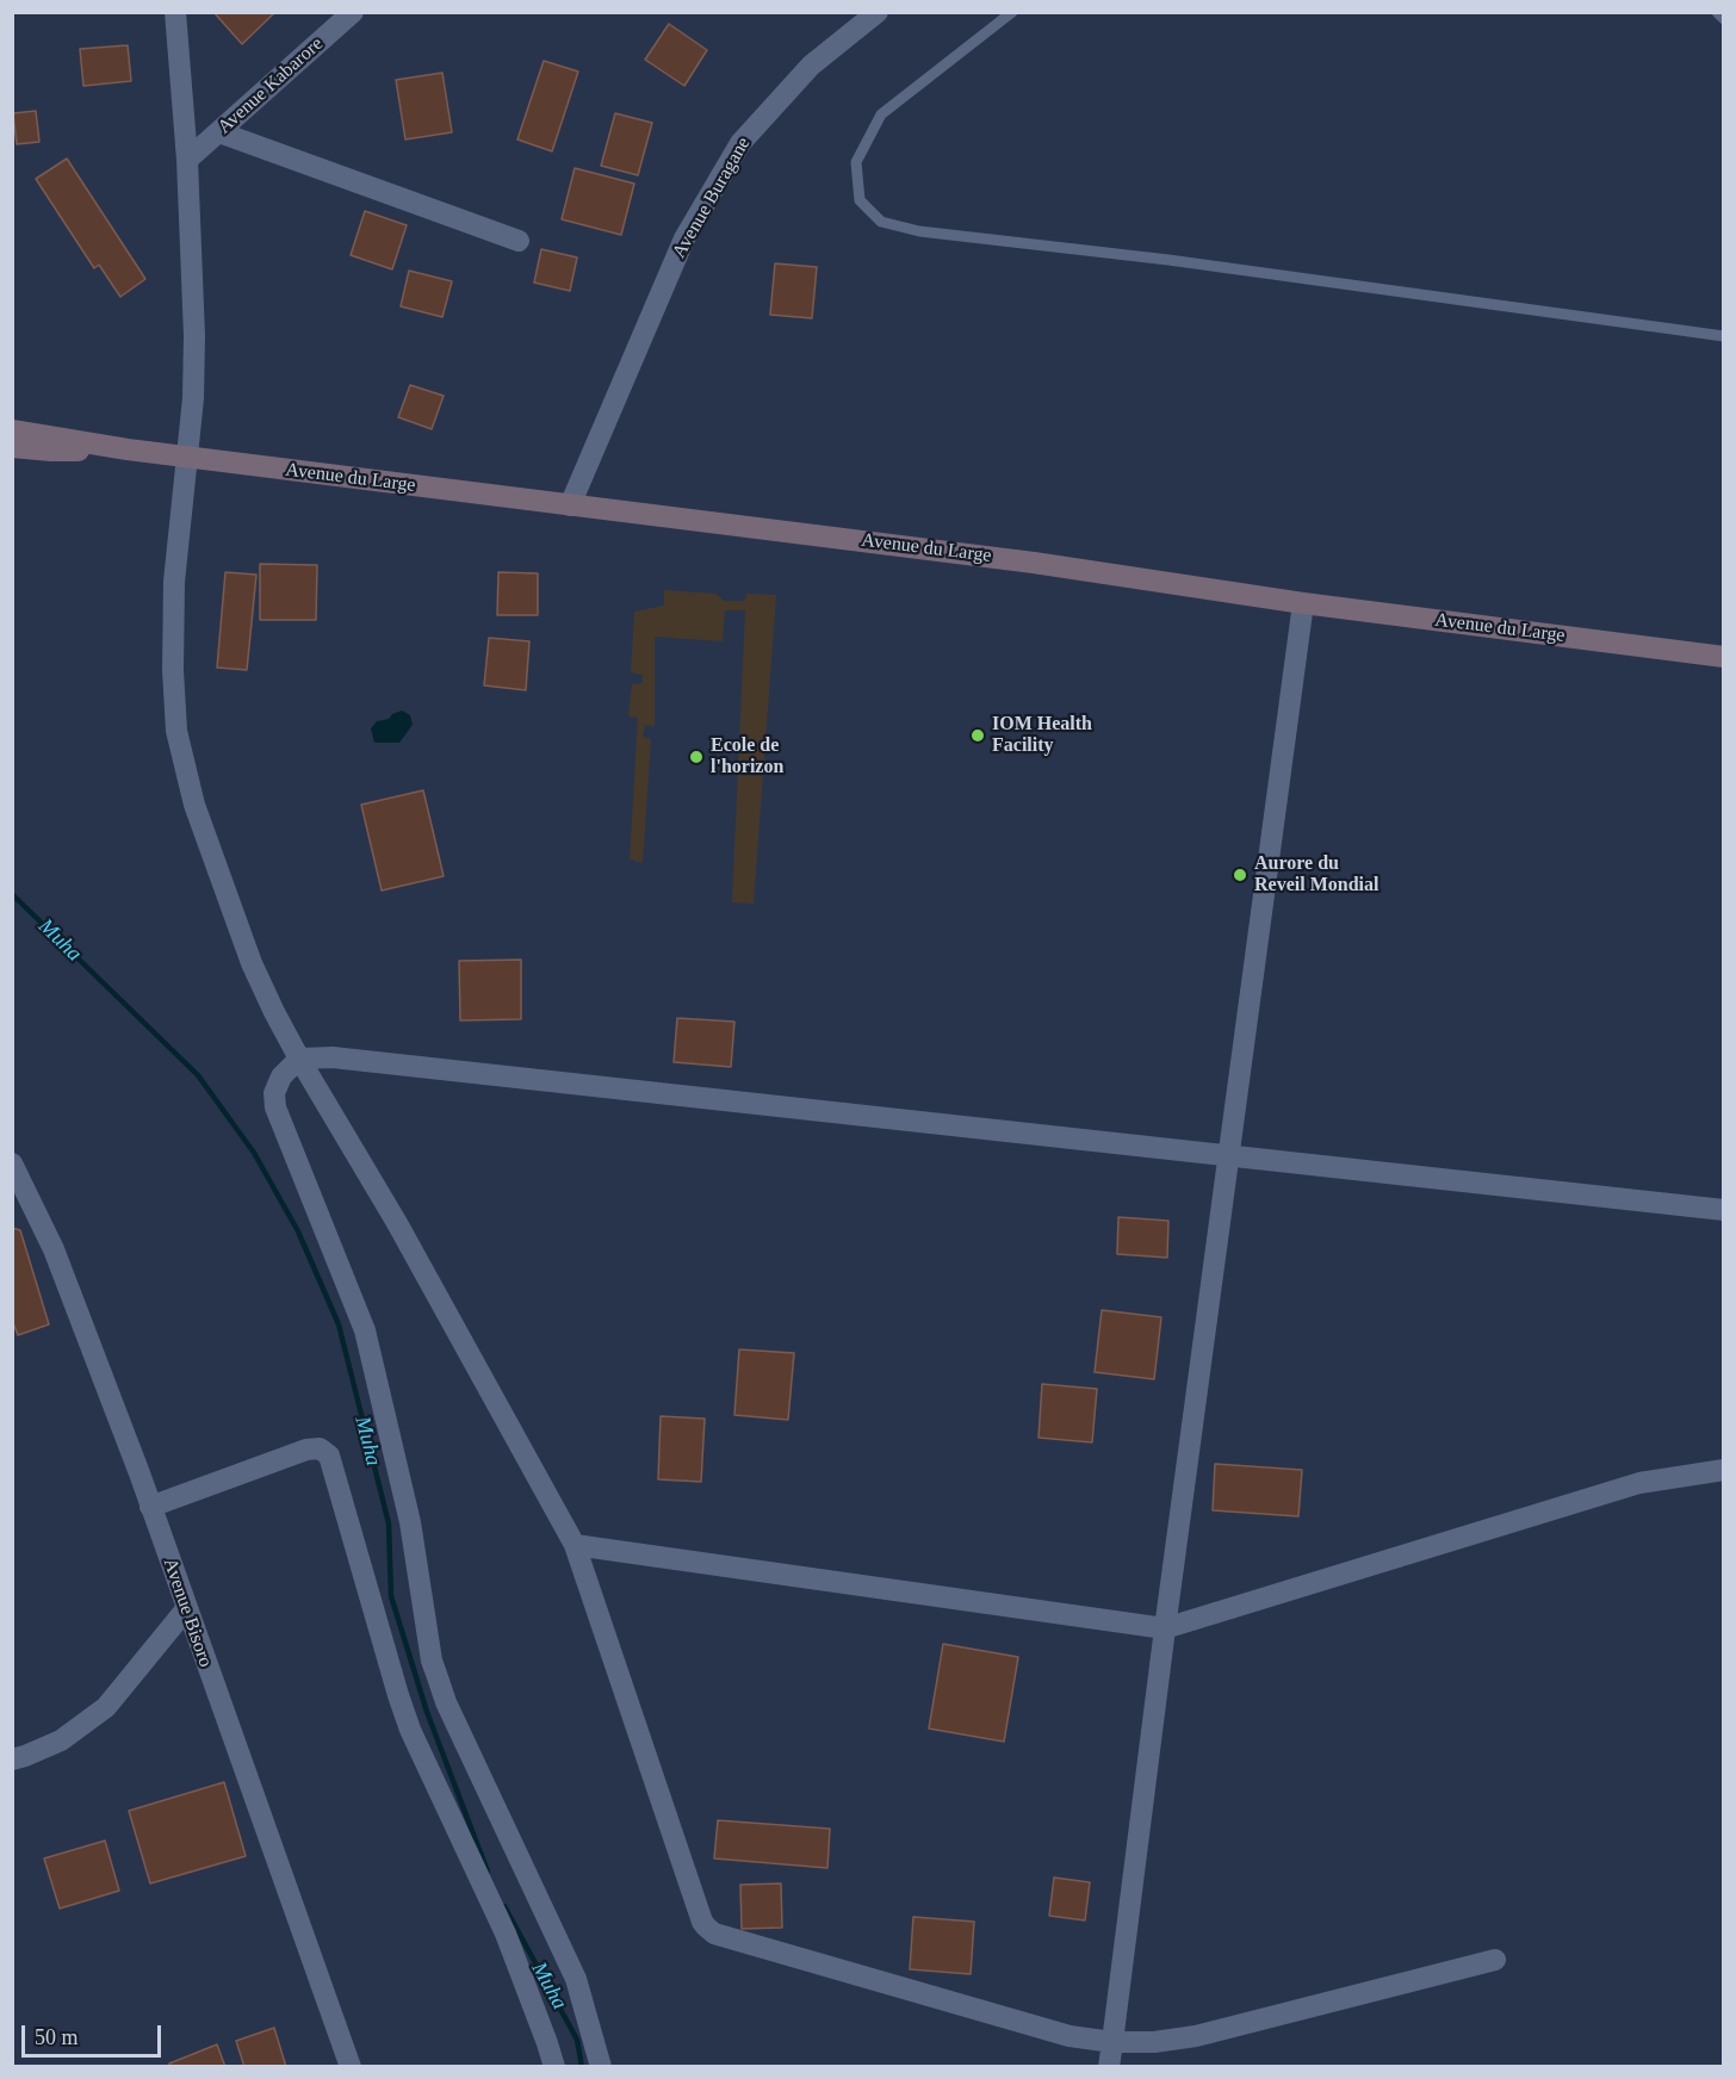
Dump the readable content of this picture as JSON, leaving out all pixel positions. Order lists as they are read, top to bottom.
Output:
{
  "streets": {
    "main road": ["Avenue du Large"],
    "street": ["Avenue Kabarore", "Avenue Buragane", "Avenue Bisoro"]
  },
  "crossings": [
    ["Avenue Buragane", "Avenue du Large"]
  ],
  "water": ["Muha"],
  "places": ["IOM Health Facility", "Ecole de l'horizon", "Aurore du Reveil Mondial"],
  "scale_bar": "50 m"
}
